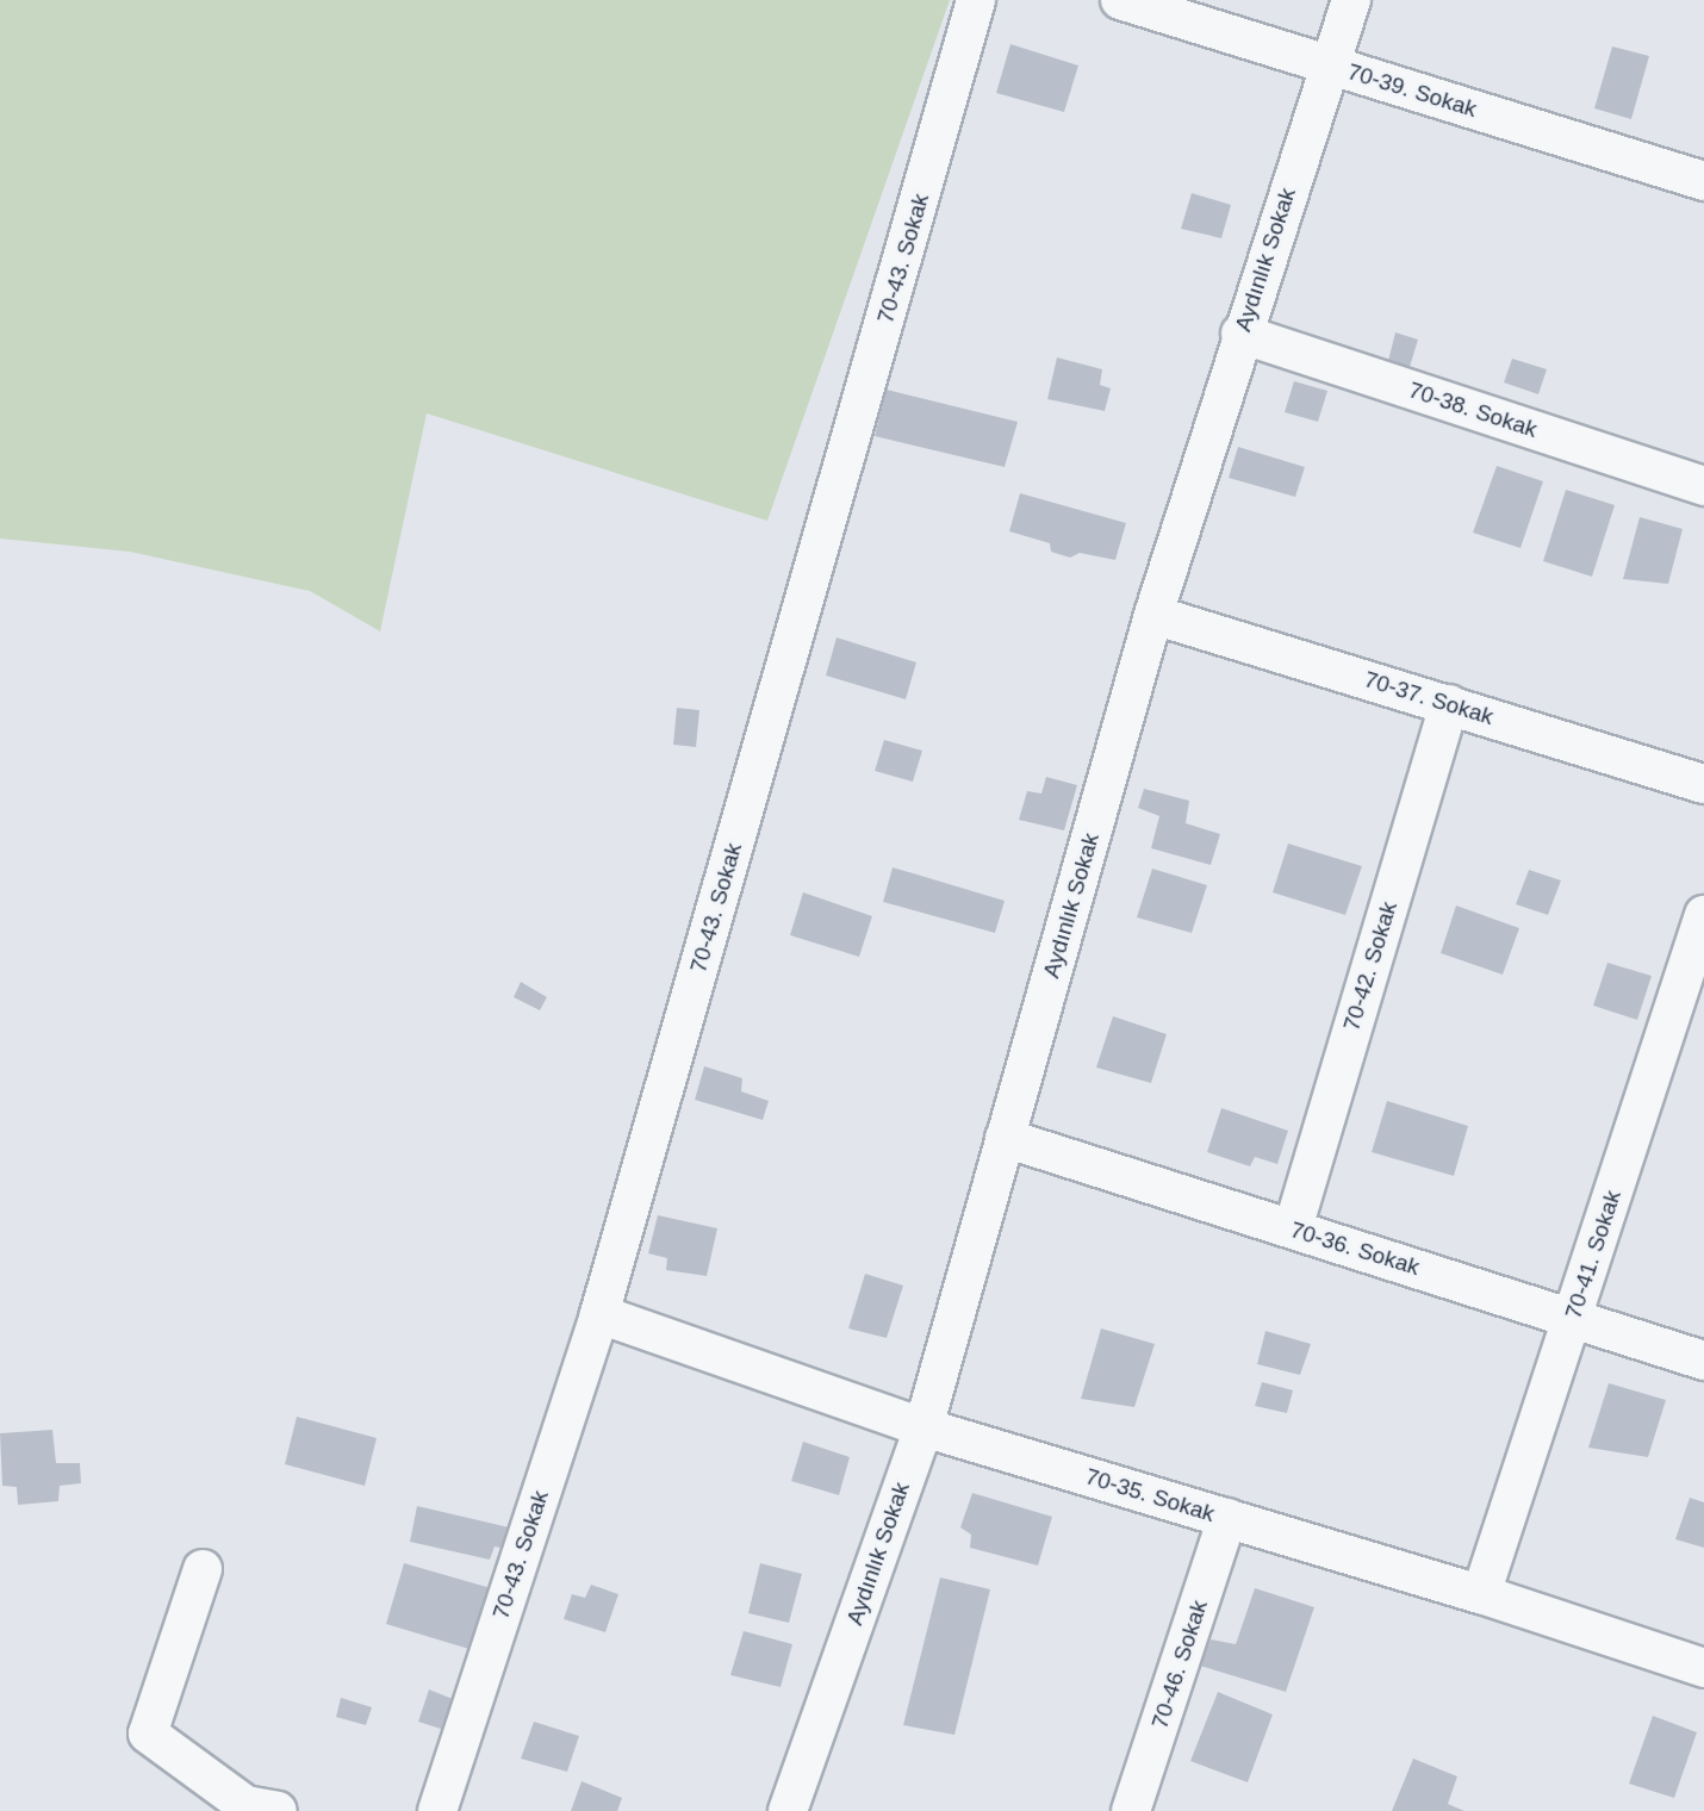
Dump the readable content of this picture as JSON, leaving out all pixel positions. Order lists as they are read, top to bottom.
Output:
{
  "streets": {
    "street": [
      "70-39. Sokak",
      "70-43. Sokak",
      "Aydınlık Sokak",
      "70-38. Sokak",
      "70-37. Sokak",
      "70-42. Sokak",
      "70-36. Sokak",
      "70-41. Sokak",
      "70-35. Sokak",
      "70-46. Sokak"
    ]
  },
  "crossings": [
    ["70-39. Sokak", "Aydınlık Sokak"],
    ["70-43. Sokak", "70-35. Sokak"],
    ["Aydınlık Sokak", "70-38. Sokak"],
    ["Aydınlık Sokak", "70-37. Sokak"],
    ["Aydınlık Sokak", "70-36. Sokak"],
    ["Aydınlık Sokak", "70-35. Sokak"],
    ["70-37. Sokak", "70-42. Sokak"],
    ["70-42. Sokak", "70-36. Sokak"],
    ["70-36. Sokak", "70-41. Sokak"],
    ["70-41. Sokak", "70-35. Sokak"],
    ["70-35. Sokak", "70-46. Sokak"]
  ]
}
